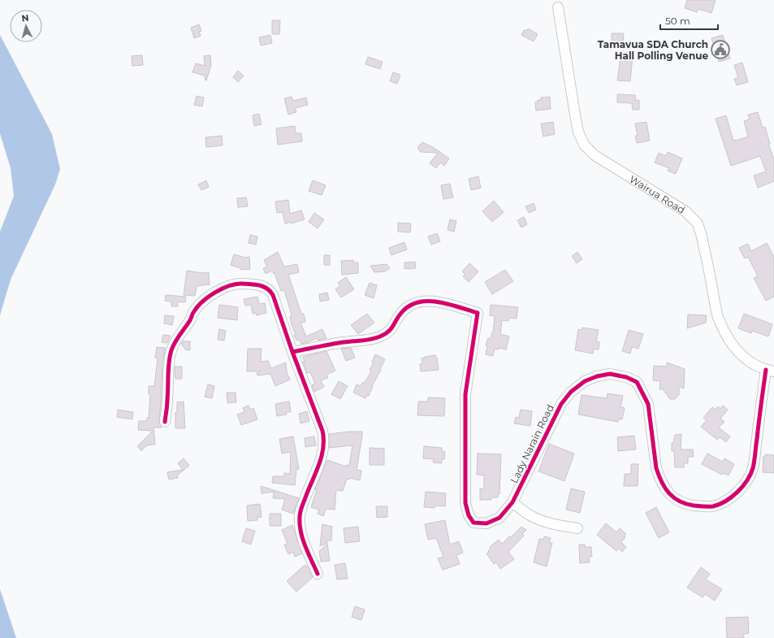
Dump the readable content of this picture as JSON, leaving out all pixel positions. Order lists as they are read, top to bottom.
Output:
{
  "streets": {
    "street": ["Wairua Road", "Lady Narain Road"]
  },
  "crossings": [
    ["Wairua Road", "Lady Narain Road"]
  ],
  "places": {
    "public building": ["Tamavua SDA Church Hall Polling Venue"]
  },
  "scale_bar": "50 m",
  "north": "top"
}
